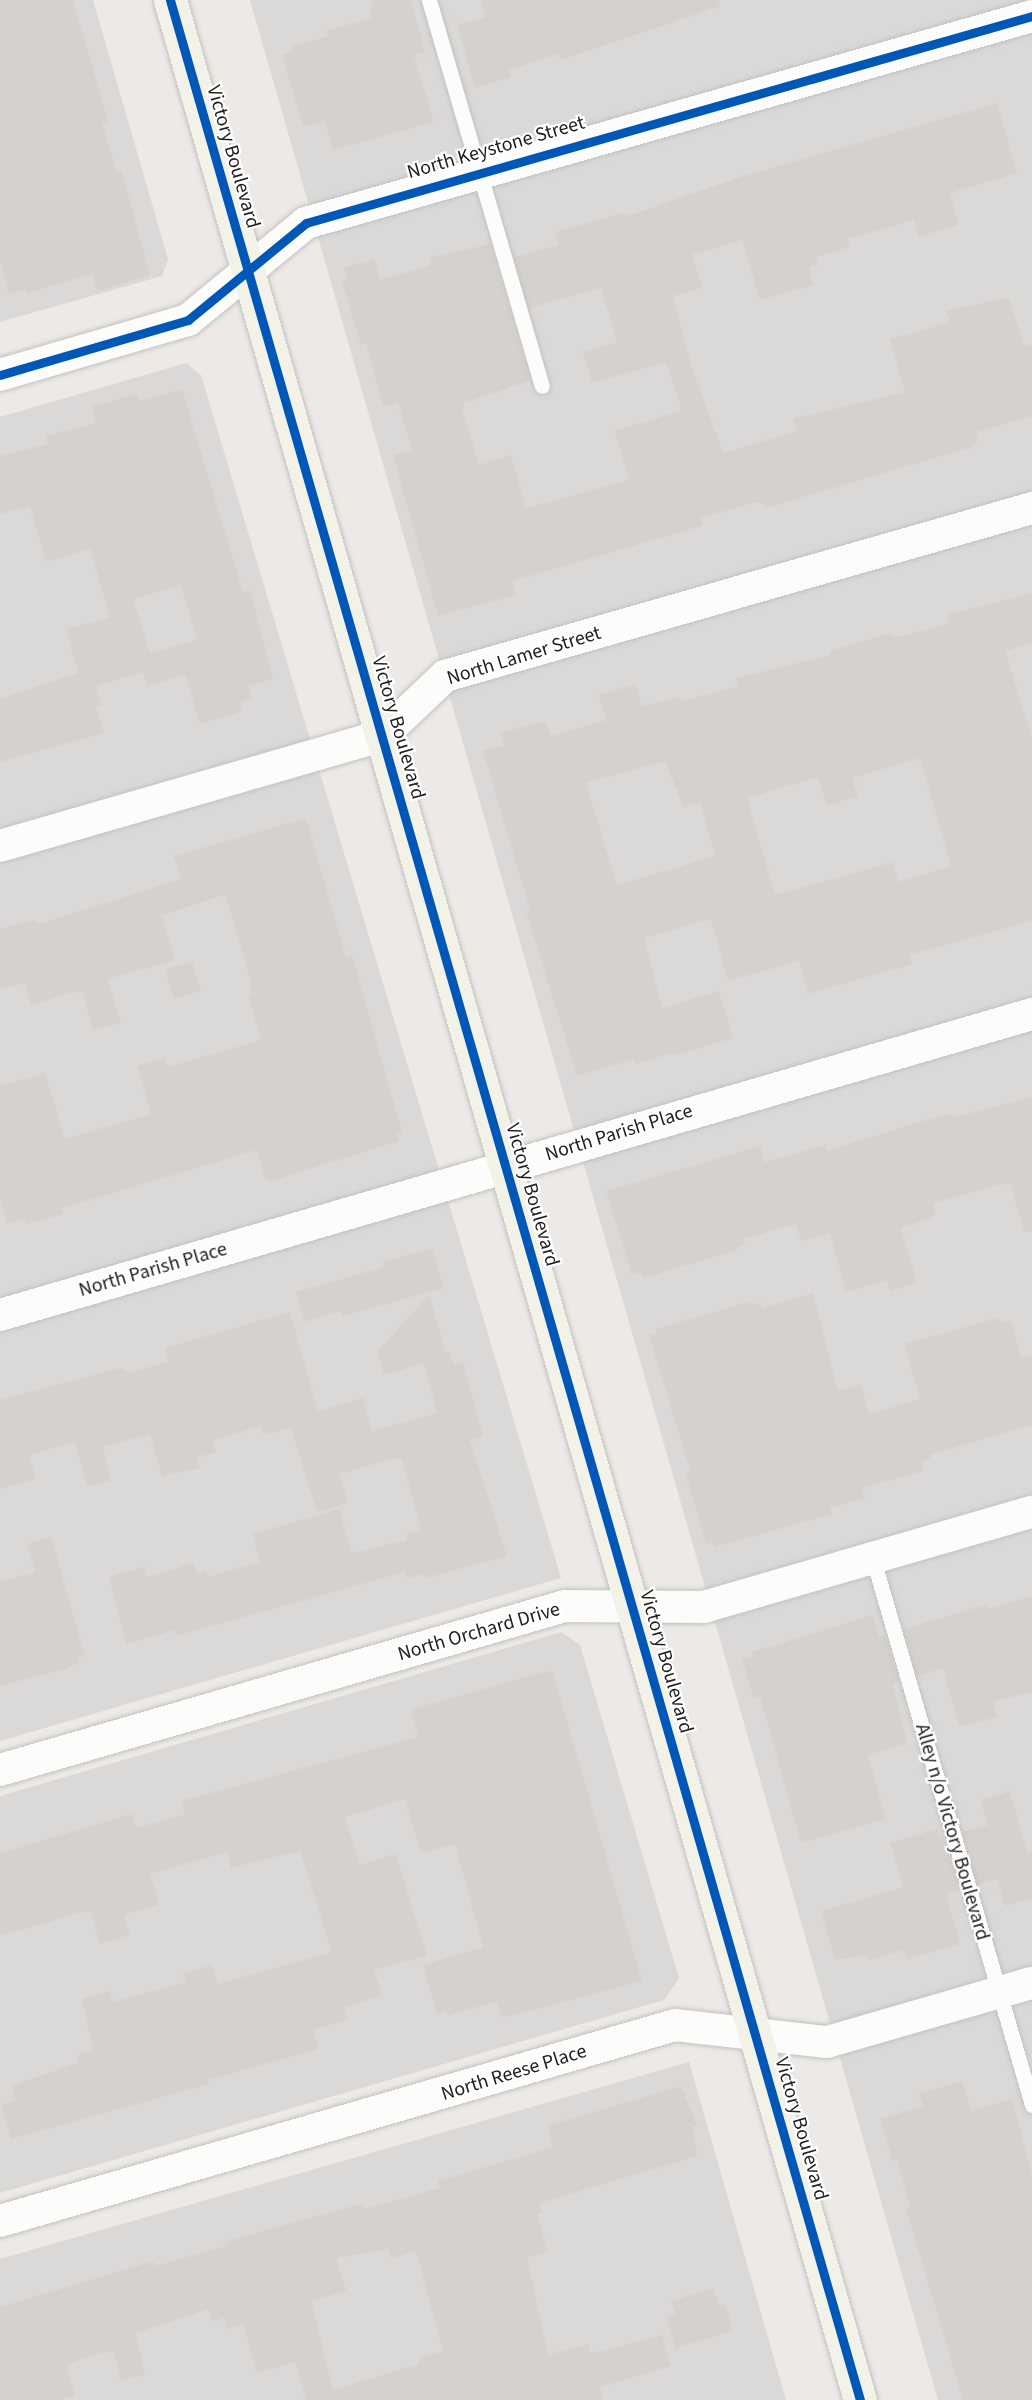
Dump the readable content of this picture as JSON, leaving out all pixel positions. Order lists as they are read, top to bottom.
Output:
{
  "streets": {
    "main road": ["Victory Boulevard"],
    "street": [
      "North Keystone Street",
      "North Lamer Street",
      "North Parish Place",
      "North Orchard Drive",
      "North Reese Place"
    ],
    "lane": ["Alley n/o Victory Boulevard"]
  },
  "crossings": [
    ["North Keystone Street", "Victory Boulevard"],
    ["Victory Boulevard", "North Lamer Street"],
    ["Victory Boulevard", "North Parish Place"],
    ["Victory Boulevard", "North Orchard Drive"],
    ["Victory Boulevard", "North Reese Place"],
    ["North Orchard Drive", "Alley n/o Victory Boulevard"],
    ["Alley n/o Victory Boulevard", "North Reese Place"]
  ]
}
